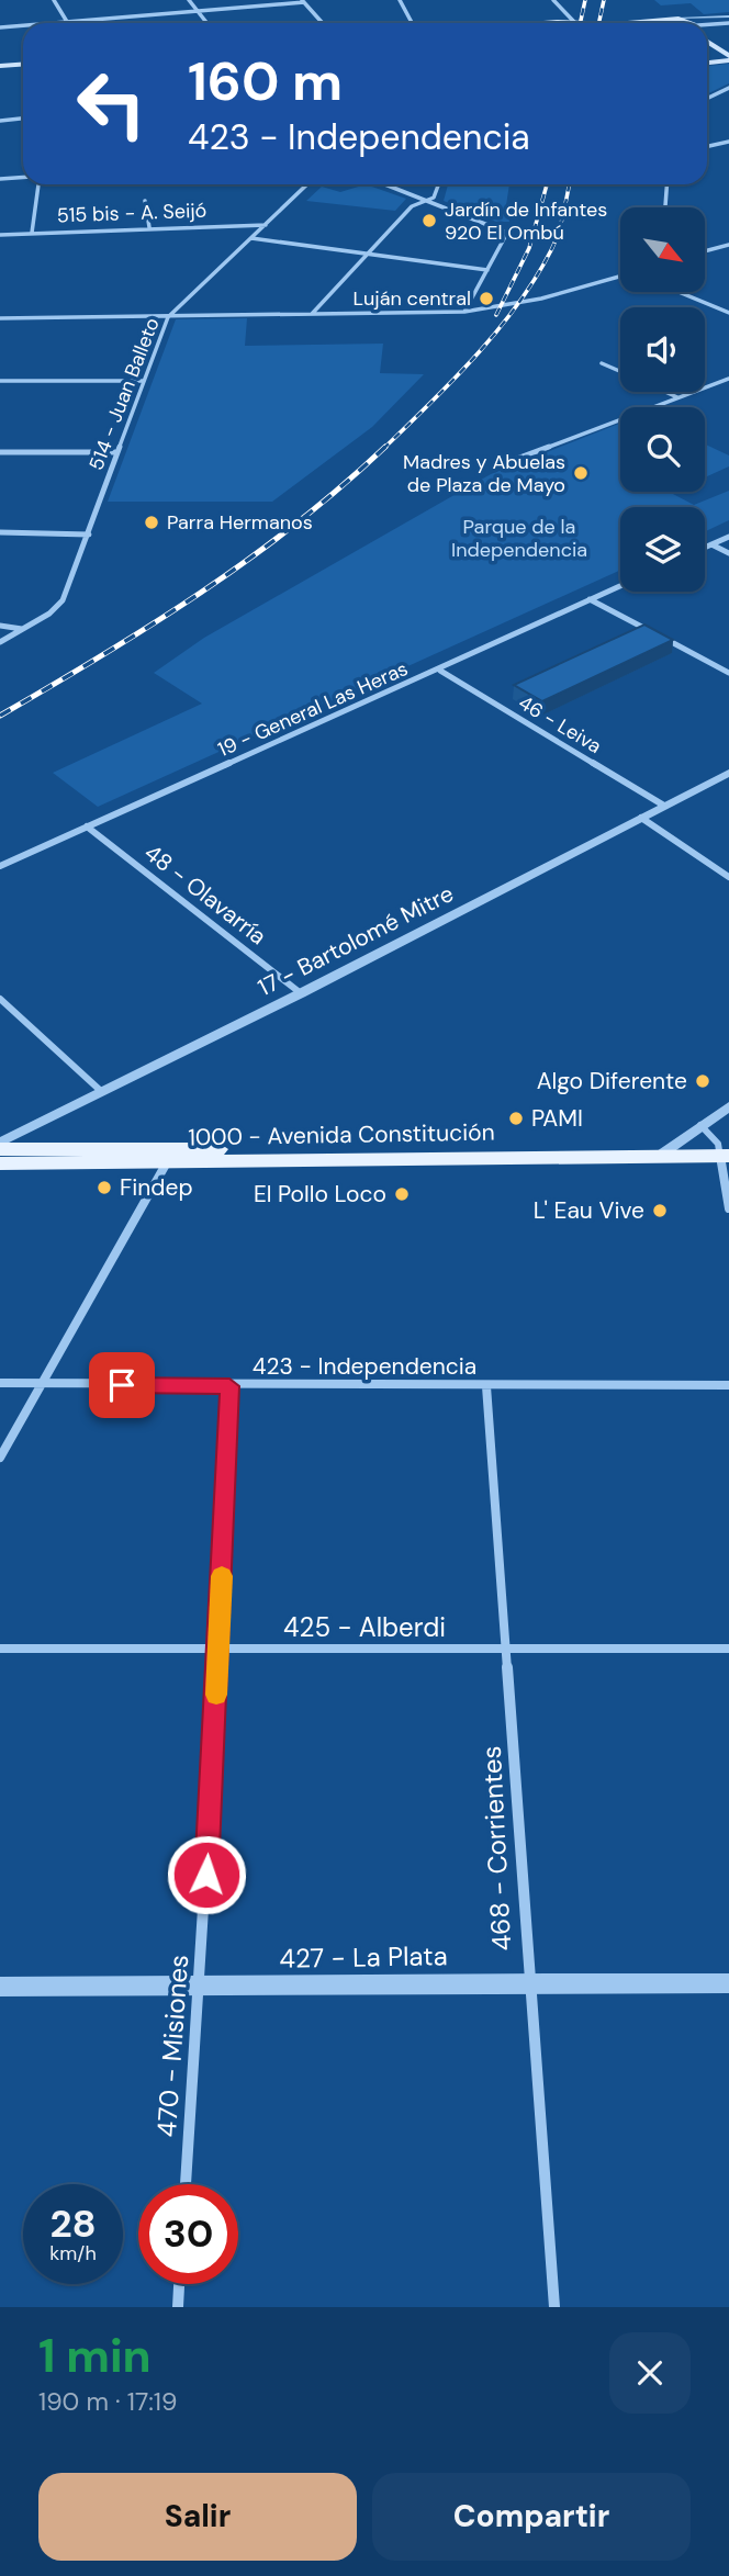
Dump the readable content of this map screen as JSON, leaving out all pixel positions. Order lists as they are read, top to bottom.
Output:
{
  "streets": {
    "main road": ["1000 - Avenida Constitución"],
    "street": [
      "515 bis - A. Seijó",
      "514 - Juan Balleto",
      "19 - General Las Heras",
      "46 - Leiva",
      "48 - Olavarría",
      "17 - Bartolomé Mitre",
      "423 - Independencia",
      "425 - Alberdi",
      "468 - Corrientes",
      "427 - La Plata",
      "470 - Misiones"
    ]
  },
  "crossings": [
    ["515 bis - A. Seijó", "514 - Juan Balleto"],
    ["19 - General Las Heras", "46 - Leiva"],
    ["19 - General Las Heras", "48 - Olavarría"],
    ["46 - Leiva", "17 - Bartolomé Mitre"],
    ["48 - Olavarría", "17 - Bartolomé Mitre"],
    ["423 - Independencia", "468 - Corrientes"],
    ["423 - Independencia", "470 - Misiones"],
    ["425 - Alberdi", "468 - Corrientes"],
    ["425 - Alberdi", "470 - Misiones"],
    ["468 - Corrientes", "427 - La Plata"],
    ["427 - La Plata", "470 - Misiones"]
  ],
  "parks": ["Parque de la Independencia"],
  "places": [
    "Jardín de Infantes 920 El Ombú",
    "Luján central",
    "Madres y Abuelas de Plaza de Mayo",
    "Parra Hermanos",
    "Algo Diferente",
    "PAMI",
    "Findep",
    "El Pollo Loco",
    "L' Eau Vive"
  ],
  "north": "bottom right",
  "page": {
    "turn": ["160 m", "423 - Independencia"],
    "speed": "28 km/h",
    "limit": "30",
    "heading": ["1 min", "190 m · 17:19"],
    "buttons": ["Salir", "Compartir"]
  }
}
